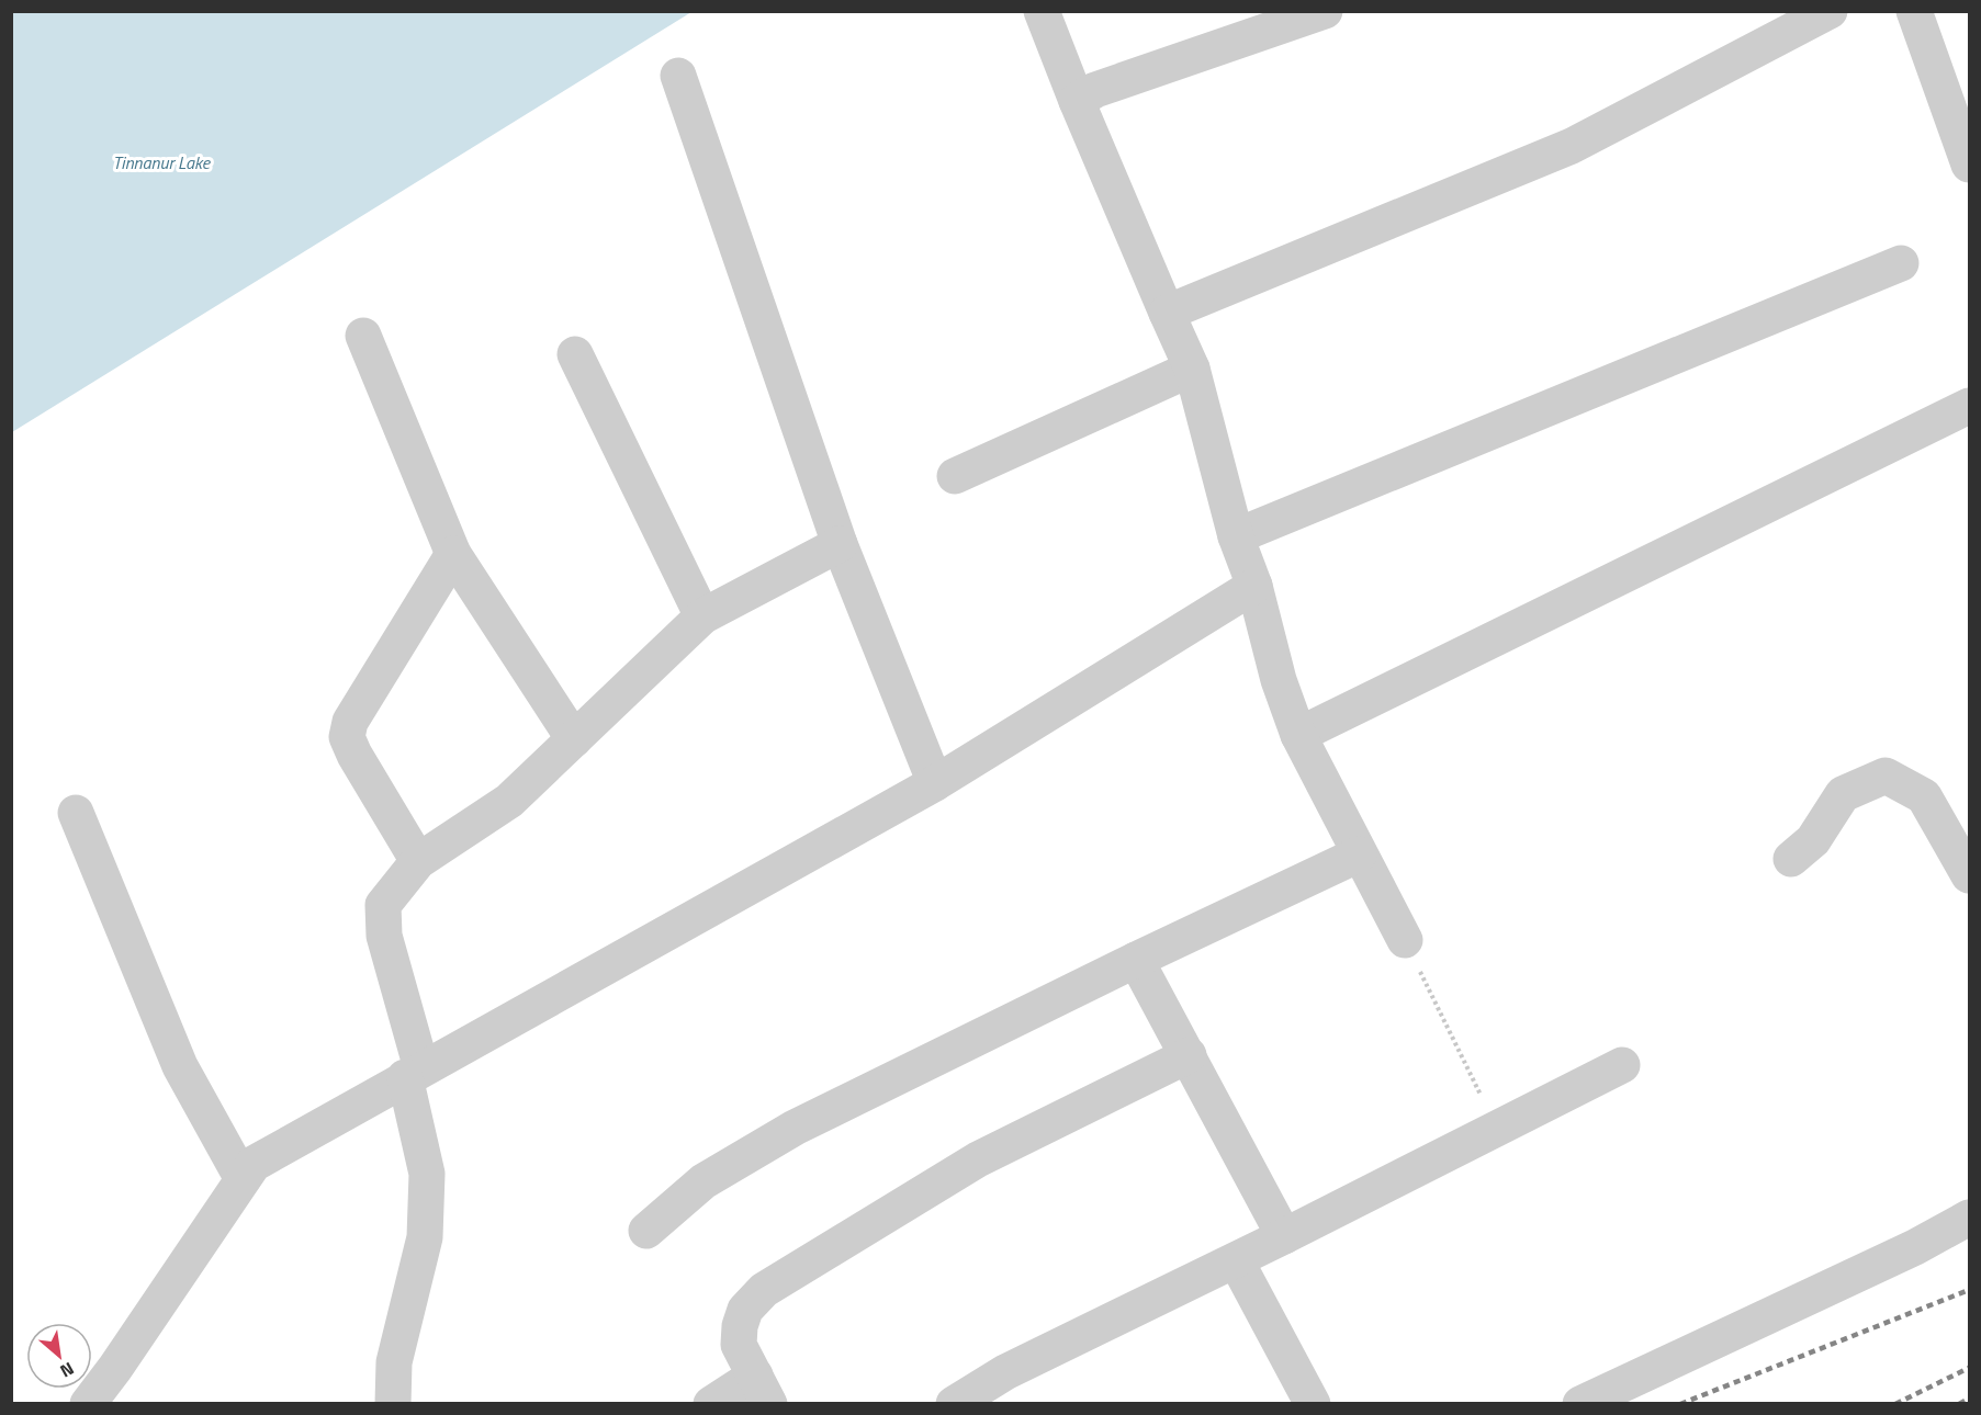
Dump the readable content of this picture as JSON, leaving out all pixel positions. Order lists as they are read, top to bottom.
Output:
{
  "water": ["Tinnanur Lake"],
  "north": "bottom right"
}
